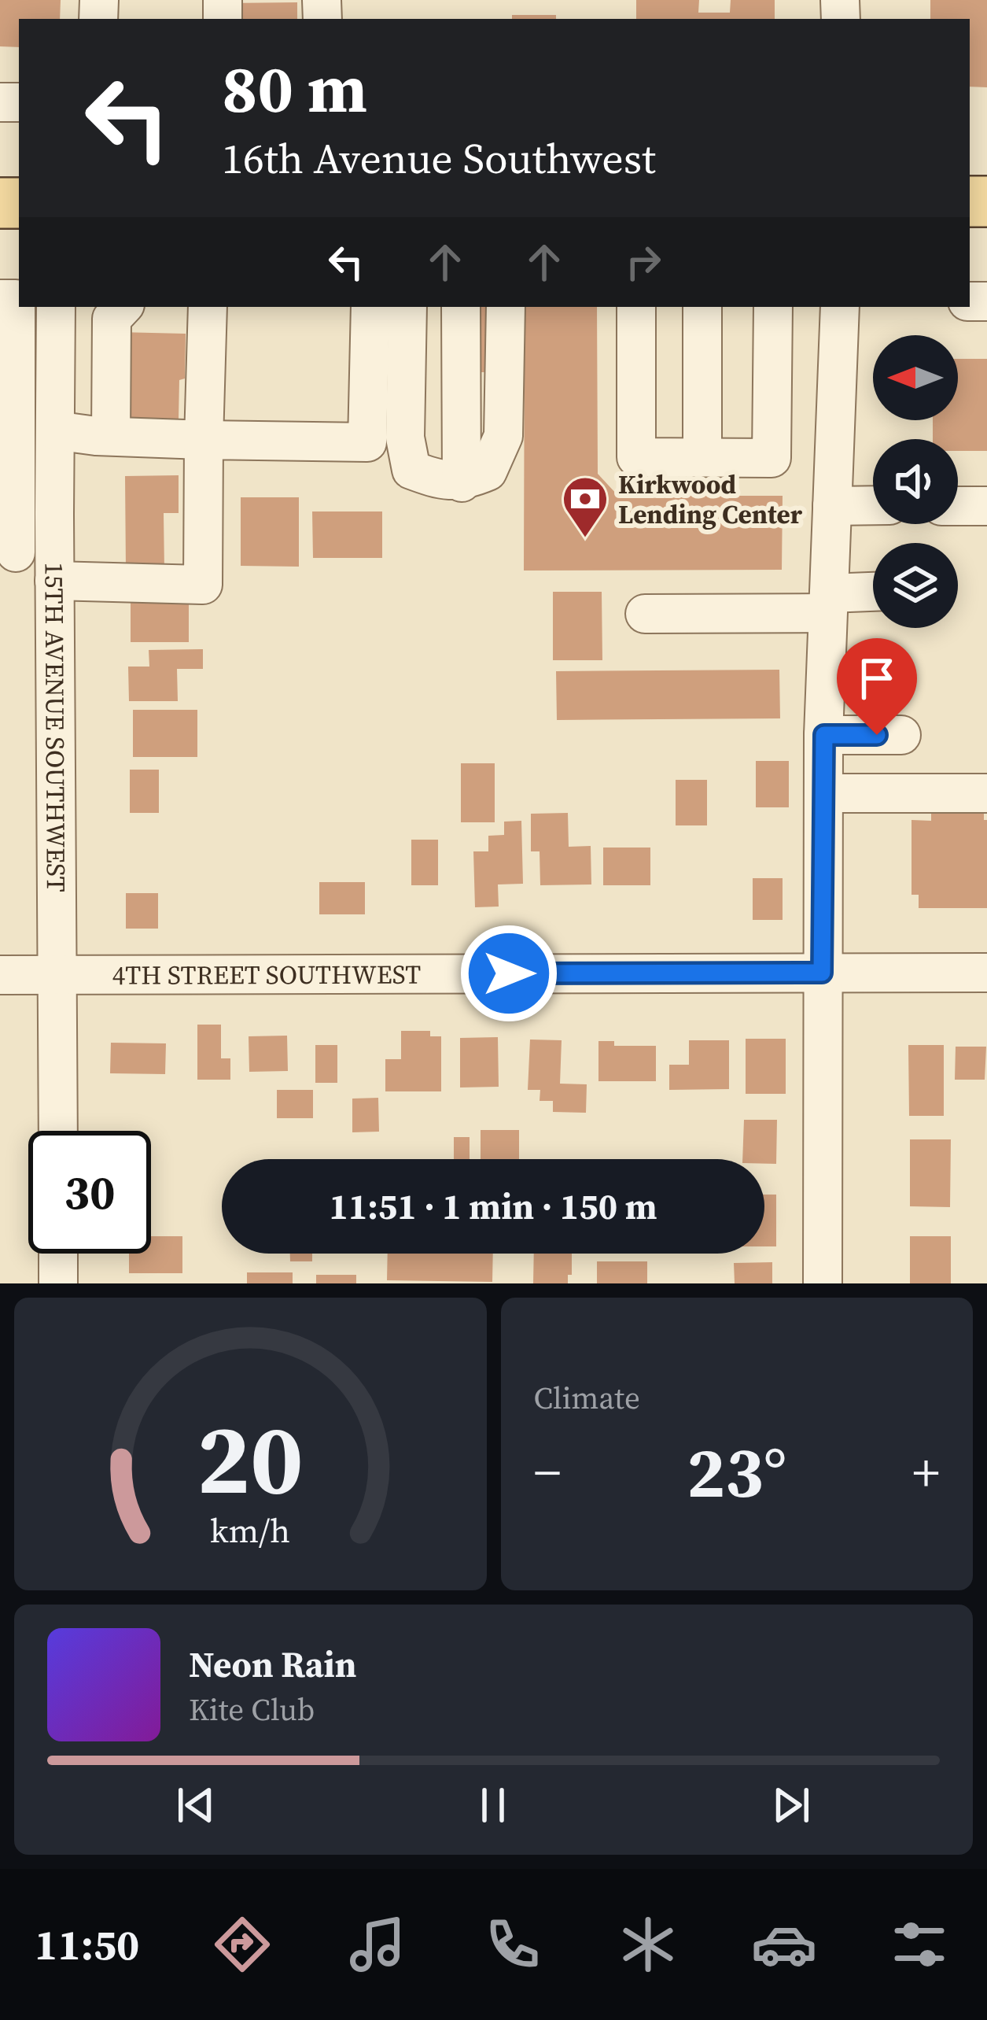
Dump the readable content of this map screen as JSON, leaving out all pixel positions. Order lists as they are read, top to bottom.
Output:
{
  "streets": {
    "street": ["15TH AVENUE SOUTHWEST", "4TH STREET SOUTHWEST"]
  },
  "crossings": [
    ["15TH AVENUE SOUTHWEST", "4TH STREET SOUTHWEST"]
  ],
  "places": {
    "bank": ["Kirkwood Lending Center"]
  },
  "north": "left",
  "page": {
    "turn": ["80 m", "16th Avenue Southwest"],
    "limit": "30",
    "trip": "11:51 · 1 min · 150 m",
    "tile": "Climate",
    "heat": ["−", "23°", "+"],
    "song": ["Neon Rain", "Kite Club"],
    "tabs": "11:50",
    "gauge": ["20", "km/h"]
  }
}
